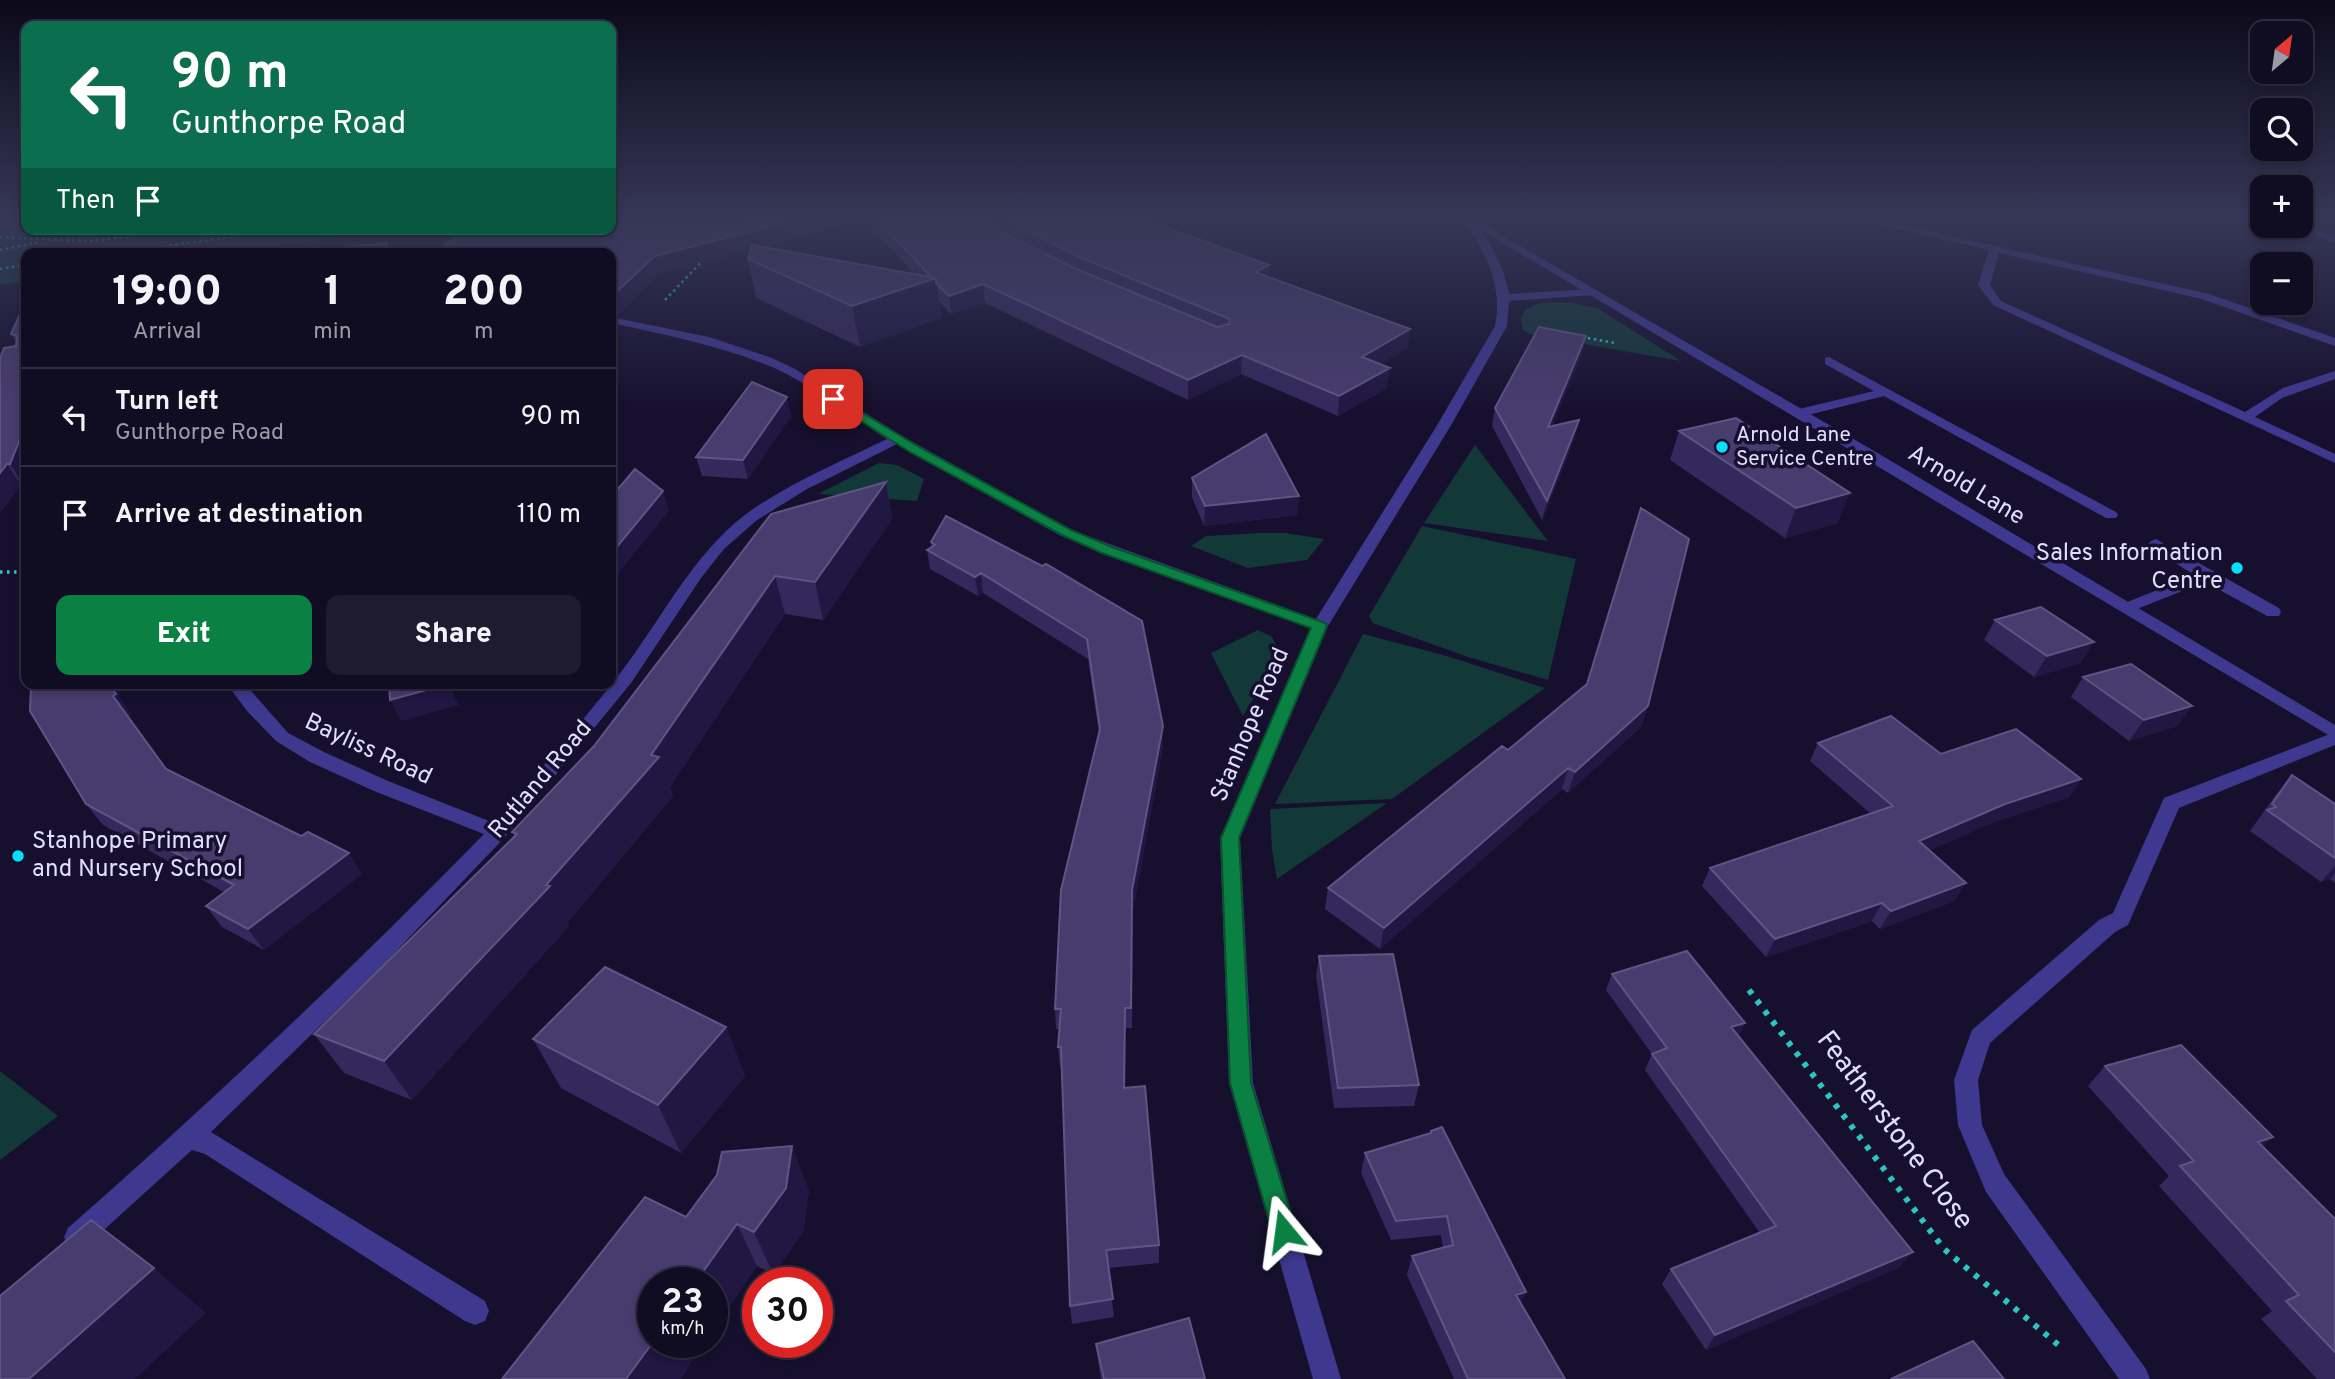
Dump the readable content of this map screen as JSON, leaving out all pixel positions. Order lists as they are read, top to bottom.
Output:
{
  "streets": {
    "street": [
      "Arnold Lane",
      "Stanhope Road",
      "Bayliss Road",
      "Rutland Road",
      "Featherstone Close"
    ]
  },
  "crossings": [
    ["Arnold Lane", "Featherstone Close"],
    ["Bayliss Road", "Rutland Road"]
  ],
  "places": ["Arnold Lane Service Centre", "Sales Information Centre", "Stanhope Primary and Nursery School"],
  "north": "top right",
  "page": {
    "map_buttons": ["+", "−"],
    "turn": ["90 m", "Gunthorpe Road"],
    "then": "Then",
    "eta": [
      "19:00",
      "Arrival",
      "1",
      "min",
      "200",
      "m"
    ],
    "list": [
      {
        "name": "Turn left",
        "note": "Gunthorpe Road",
        "value": "90 m"
      },
      {
        "name": "Arrive at destination",
        "value": "110 m"
      }
    ],
    "buttons": ["Exit", "Share"],
    "speed": "23 km/h",
    "limit": "30"
  }
}
